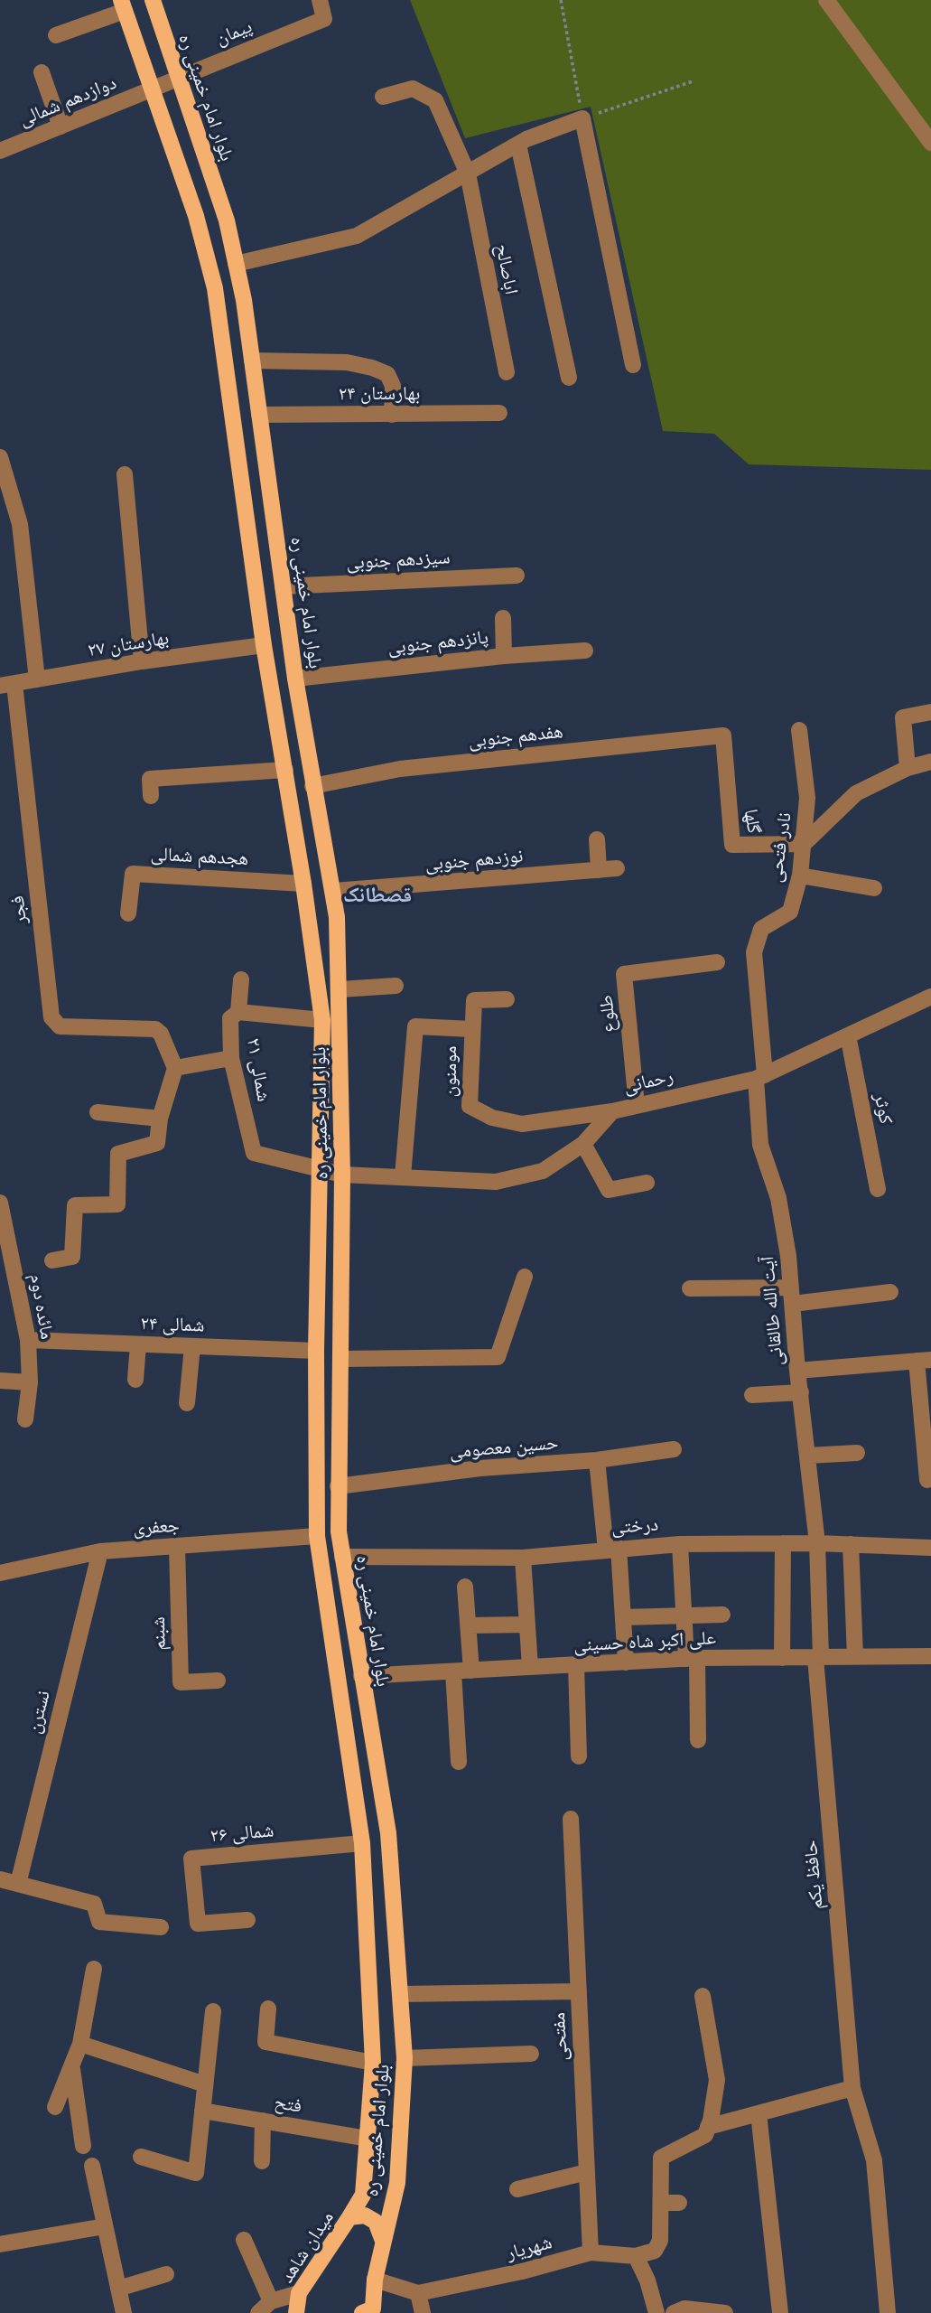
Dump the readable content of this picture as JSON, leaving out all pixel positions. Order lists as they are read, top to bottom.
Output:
{
  "streets": {
    "main road": ["بلوار امام خمینی ره", "میدان شاهد"],
    "street": [
      "پیمان",
      "دوازدهم شمالی",
      "اباصالح",
      "بهارستان ۲۴",
      "سیزدهم جنوبی",
      "پانزدهم جنوبی",
      "بهارستان ۲۷",
      "هفدهم جنوبی",
      "گلها",
      "نادر فتحی",
      "هجدهم شمالی",
      "نوزدهم جنوبی",
      "فجر",
      "طلوع",
      "۲۱ شمالی",
      "مومنون",
      "رحمانی",
      "کوثر",
      "مائده دوم",
      "آیت الله طالقانی",
      "۲۴ شمالی",
      "حسین معصومی",
      "درختی",
      "جعفری",
      "شبنم",
      "علی اکبر شاه حسینی",
      "نسترن",
      "۲۶ شمالی",
      "حافظ یکم",
      "مفتحی",
      "فتح",
      "شهریار"
    ]
  },
  "crossings": [
    ["پیمان", "بلوار امام خمینی ره"],
    ["پیمان", "دوازدهم شمالی"],
    ["بلوار امام خمینی ره", "دوازدهم شمالی"],
    ["بلوار امام خمینی ره", "بهارستان ۲۴"],
    ["بلوار امام خمینی ره", "سیزدهم جنوبی"],
    ["بلوار امام خمینی ره", "پانزدهم جنوبی"],
    ["بلوار امام خمینی ره", "بهارستان ۲۷"],
    ["بلوار امام خمینی ره", "هفدهم جنوبی"],
    ["بلوار امام خمینی ره", "هجدهم شمالی"],
    ["بلوار امام خمینی ره", "نوزدهم جنوبی"],
    ["بلوار امام خمینی ره", "۲۱ شمالی"],
    ["بلوار امام خمینی ره", "رحمانی"],
    ["بلوار امام خمینی ره", "۲۴ شمالی"],
    ["بلوار امام خمینی ره", "حسین معصومی"],
    ["بلوار امام خمینی ره", "درختی"],
    ["بلوار امام خمینی ره", "جعفری"],
    ["بلوار امام خمینی ره", "علی اکبر شاه حسینی"],
    ["بلوار امام خمینی ره", "۲۶ شمالی"],
    ["بلوار امام خمینی ره", "فتح"],
    ["بلوار امام خمینی ره", "میدان شاهد"],
    ["بهارستان ۲۷", "فجر"],
    ["هفدهم جنوبی", "گلها"],
    ["گلها", "نادر فتحی"],
    ["نادر فتحی", "آیت الله طالقانی"],
    ["طلوع", "رحمانی"],
    ["۲۱ شمالی", "رحمانی"],
    ["مومنون", "رحمانی"],
    ["رحمانی", "کوثر"],
    ["رحمانی", "آیت الله طالقانی"],
    ["مائده دوم", "۲۴ شمالی"],
    ["آیت الله طالقانی", "درختی"],
    ["آیت الله طالقانی", "حافظ یکم"],
    ["درختی", "حافظ یکم"],
    ["جعفری", "شبنم"],
    ["جعفری", "نسترن"],
    ["علی اکبر شاه حسینی", "حافظ یکم"],
    ["مفتحی", "شهریار"]
  ],
  "districts": ["قصطانک"]
}
